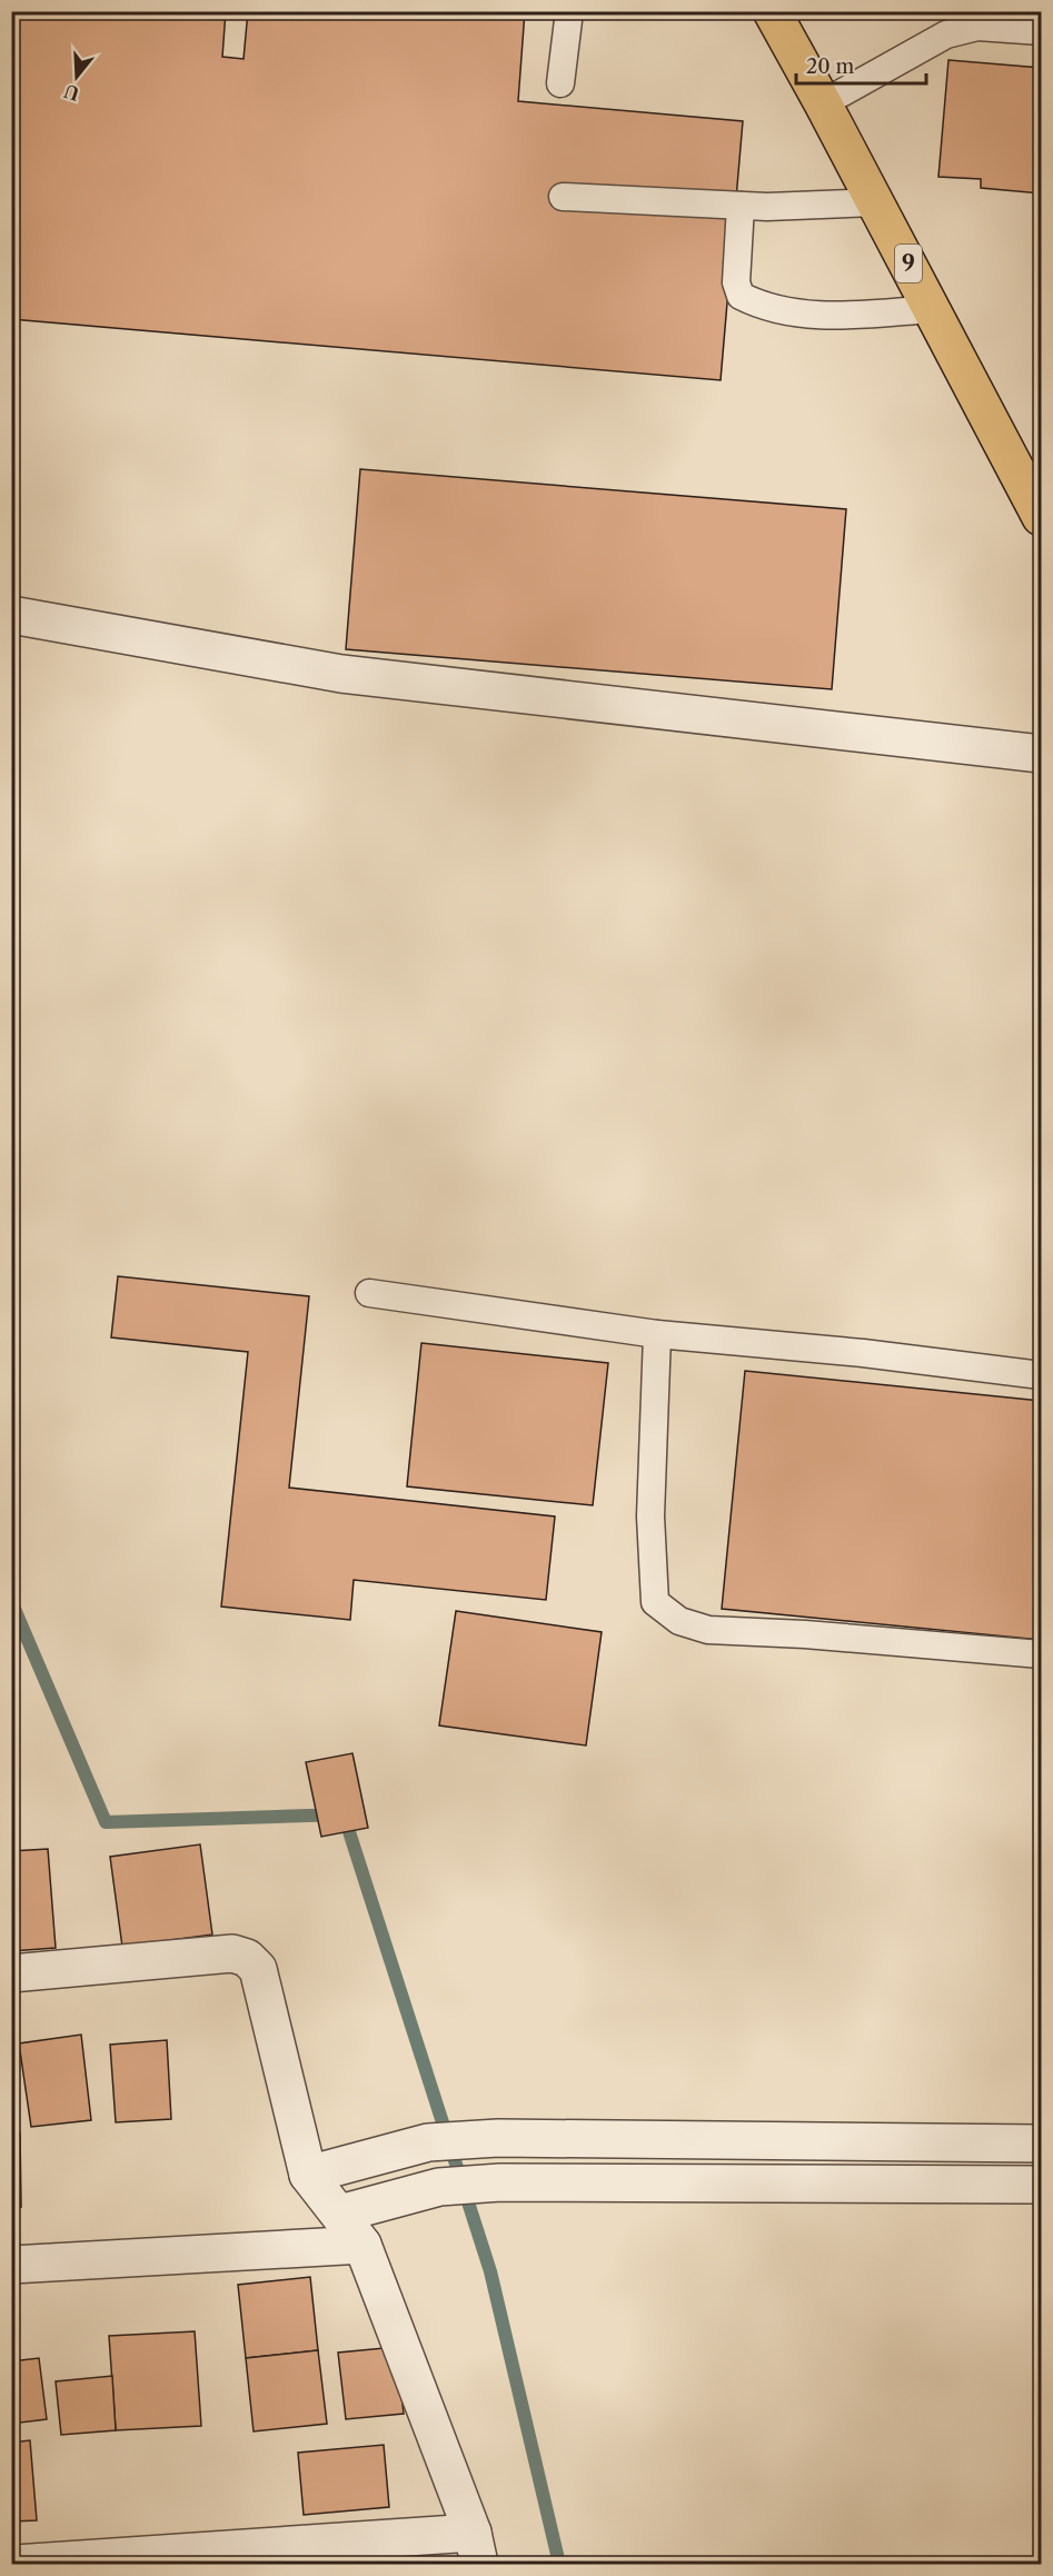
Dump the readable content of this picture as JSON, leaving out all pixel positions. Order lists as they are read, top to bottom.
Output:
{
  "streets": {
    "highway": ["9"]
  },
  "scale_bar": "20 m",
  "north": "bottom"
}
